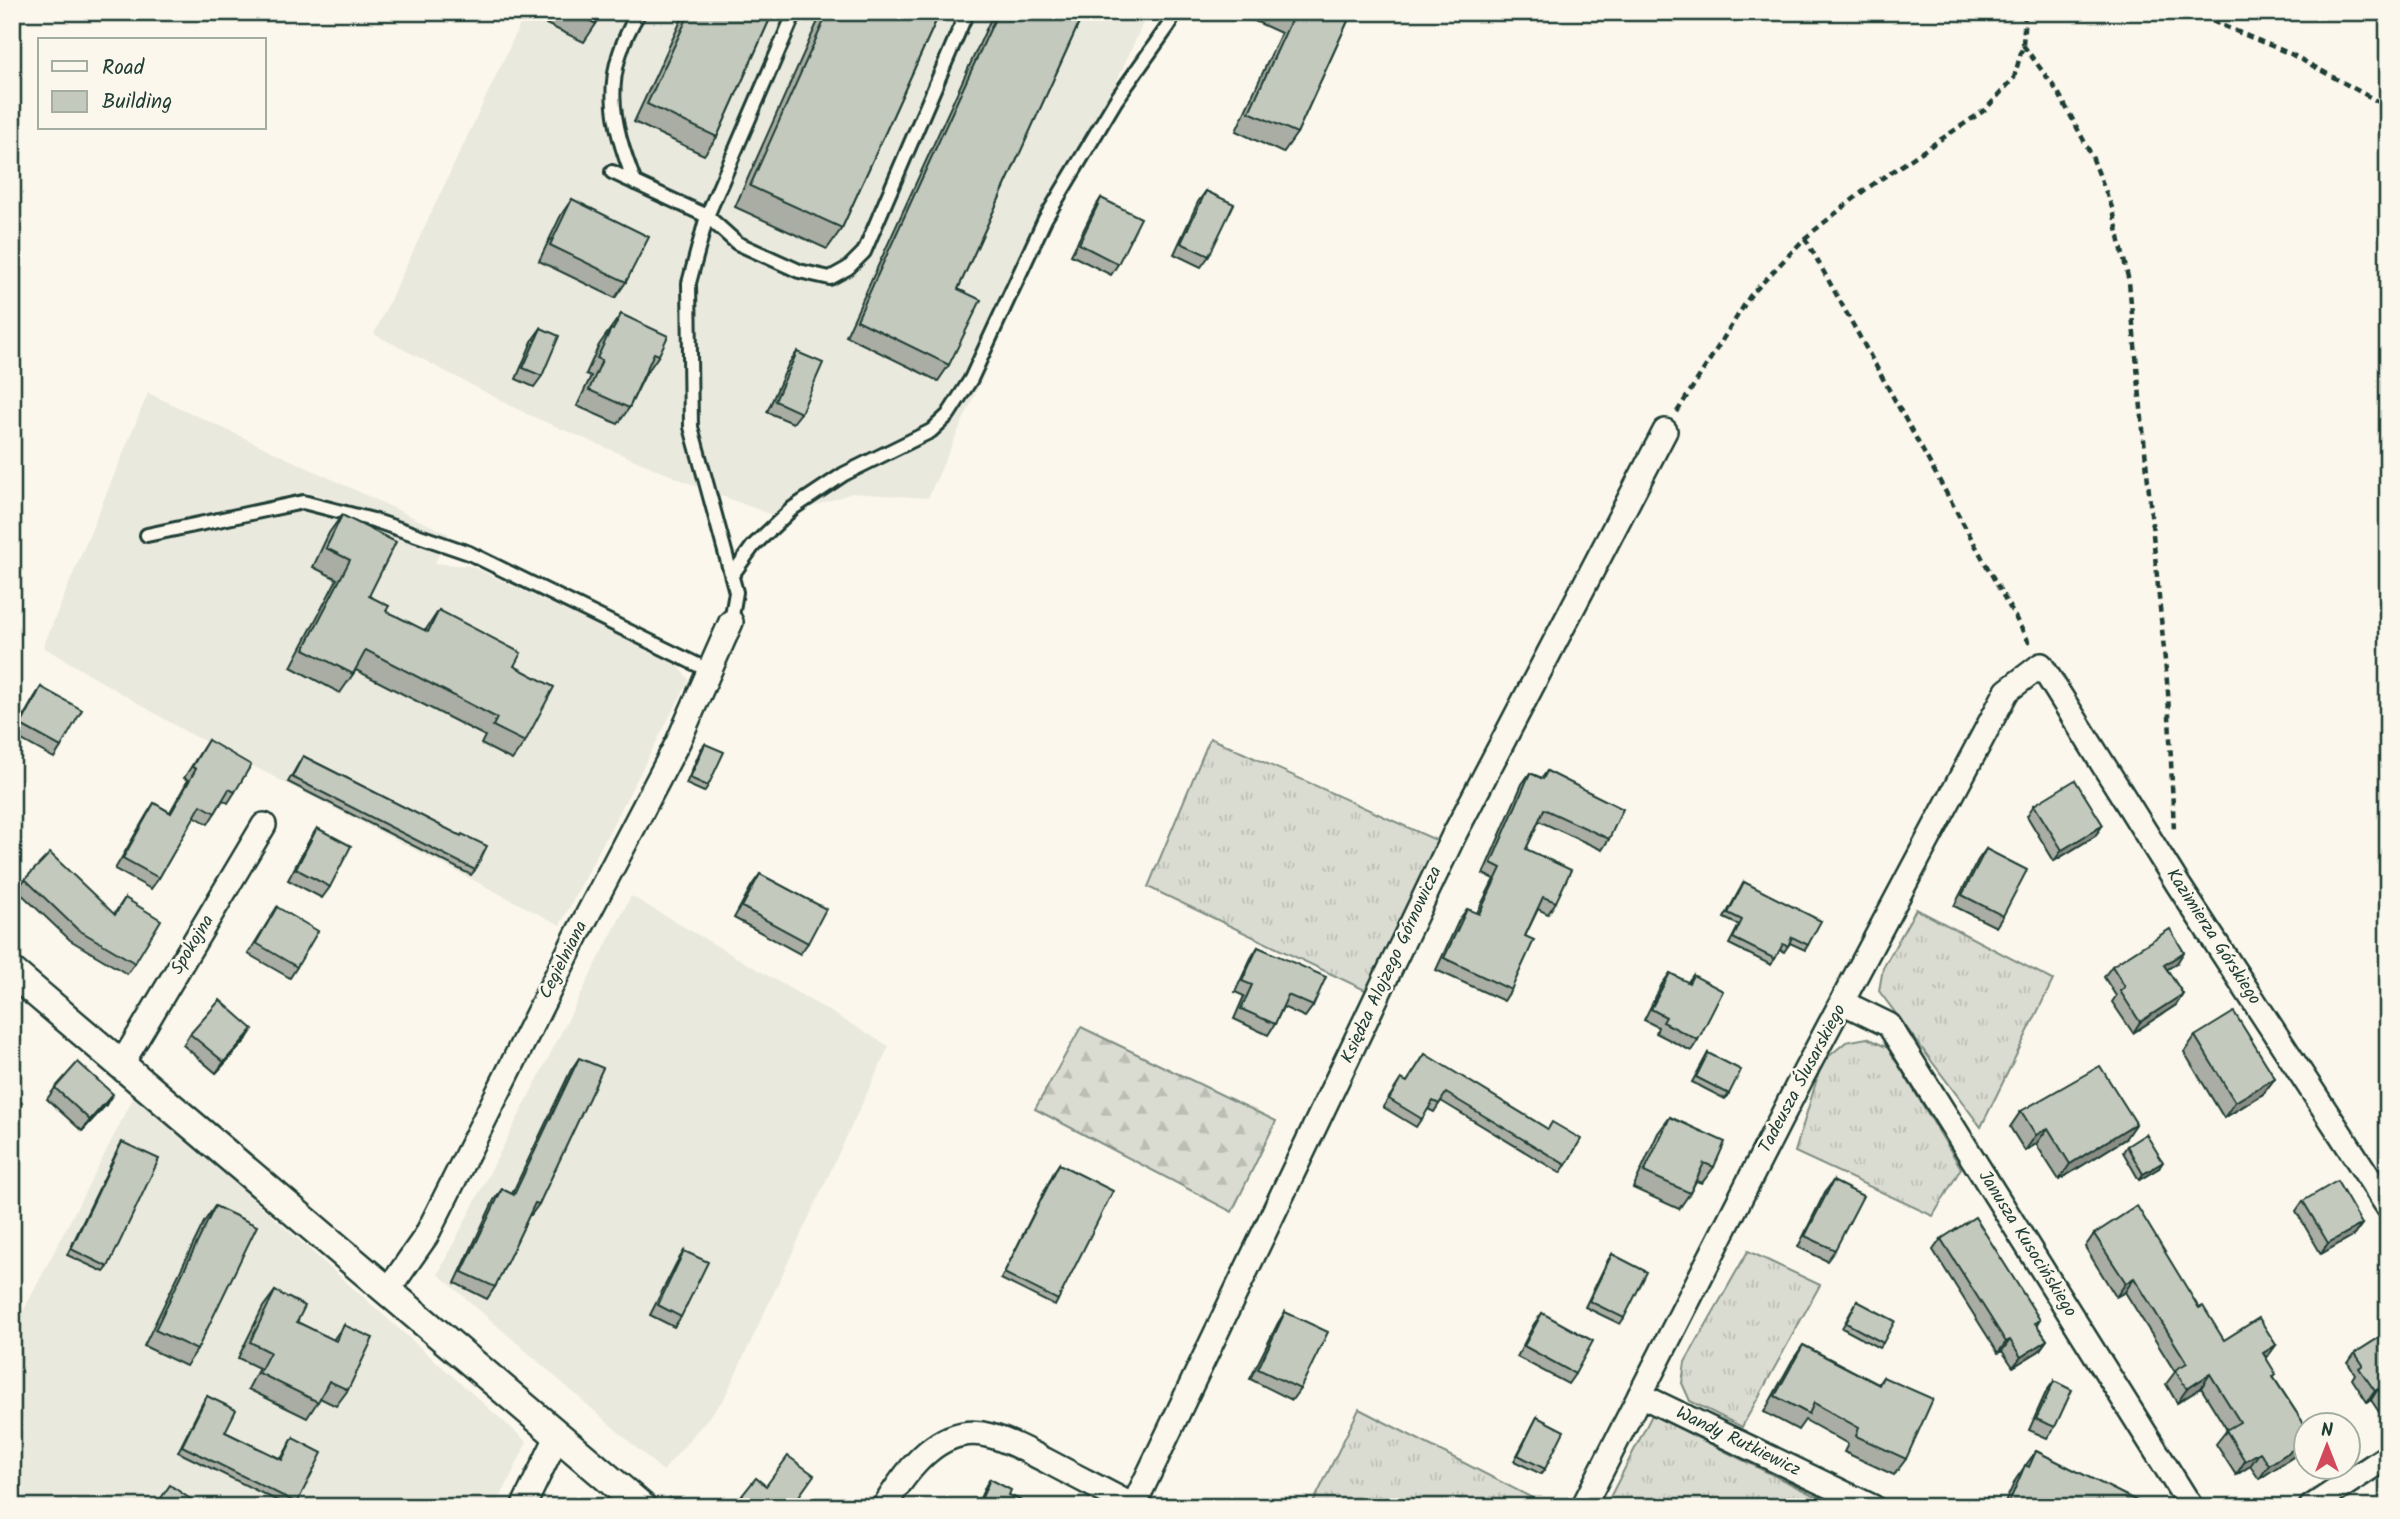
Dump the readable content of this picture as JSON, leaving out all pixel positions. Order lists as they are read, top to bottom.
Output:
{
  "streets": {
    "street": [
      "Kazimierza Górskiego",
      "Spokojna",
      "Cegielniana",
      "Księdza Alojzego Górnowicza",
      "Tadeusza Ślusarskiego",
      "Janusza Kusocińskiego",
      "Wandy Rutkiewicz"
    ]
  },
  "crossings": [
    ["Kazimierza Górskiego", "Tadeusza Ślusarskiego"],
    ["Tadeusza Ślusarskiego", "Janusza Kusocińskiego"],
    ["Tadeusza Ślusarskiego", "Wandy Rutkiewicz"]
  ],
  "legend": ["Road", "Building"],
  "north": "top"
}
